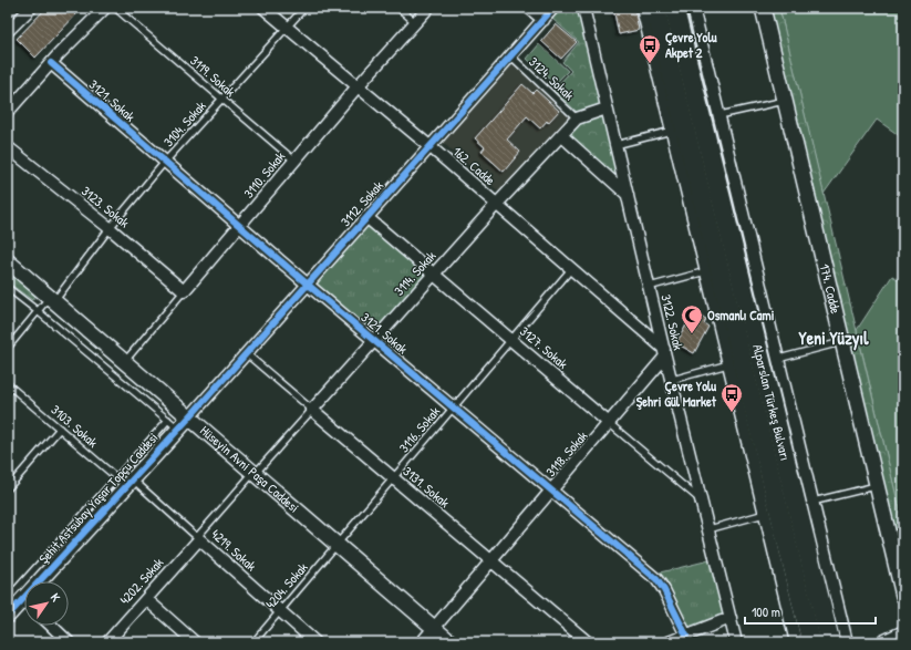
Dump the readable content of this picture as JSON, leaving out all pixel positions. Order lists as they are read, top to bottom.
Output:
{
  "streets": {
    "highway": ["Alparslan Türkeş Bulvarı"],
    "street": [
      "3121. Sokak",
      "162. Cadde",
      "3110. Sokak",
      "3112. Sokak",
      "3123. Sokak",
      "3114. Sokak",
      "174. Cadde",
      "3122. Sokak",
      "3127. Sokak",
      "3118. Sokak",
      "Hüseyin Avni Paşa Caddesi",
      "3131. Sokak",
      "Şehit Astsubay Yaşar Topçu Caddesi",
      "4219. Sokak",
      "4202. Sokak"
    ],
    "lane": [
      "3119. Sokak",
      "3124. Sokak",
      "3104. Sokak",
      "3103. Sokak",
      "3116. Sokak",
      "4204. Sokak"
    ]
  },
  "crossings": [
    ["3119. Sokak", "3104. Sokak"],
    ["3119. Sokak", "3110. Sokak"],
    ["3124. Sokak", "3112. Sokak"],
    ["3124. Sokak", "3114. Sokak"],
    ["3121. Sokak", "3104. Sokak"],
    ["3121. Sokak", "3110. Sokak"],
    ["3121. Sokak", "3112. Sokak"],
    ["3121. Sokak", "3114. Sokak"],
    ["3121. Sokak", "3116. Sokak"],
    ["3121. Sokak", "3118. Sokak"],
    ["3104. Sokak", "162. Cadde"],
    ["3104. Sokak", "3123. Sokak"],
    ["3104. Sokak", "Hüseyin Avni Paşa Caddesi"],
    ["162. Cadde", "3110. Sokak"],
    ["162. Cadde", "3112. Sokak"],
    ["162. Cadde", "3114. Sokak"],
    ["162. Cadde", "3122. Sokak"],
    ["162. Cadde", "3116. Sokak"],
    ["162. Cadde", "3118. Sokak"],
    ["3110. Sokak", "3123. Sokak"],
    ["3110. Sokak", "Hüseyin Avni Paşa Caddesi"],
    ["3112. Sokak", "3127. Sokak"],
    ["3112. Sokak", "Hüseyin Avni Paşa Caddesi"],
    ["3112. Sokak", "3131. Sokak"],
    ["3112. Sokak", "Şehit Astsubay Yaşar Topçu Caddesi"],
    ["3114. Sokak", "3122. Sokak"],
    ["3114. Sokak", "3127. Sokak"],
    ["3114. Sokak", "Hüseyin Avni Paşa Caddesi"],
    ["3114. Sokak", "3131. Sokak"],
    ["3114. Sokak", "4202. Sokak"],
    ["3122. Sokak", "3127. Sokak"],
    ["3122. Sokak", "3118. Sokak"],
    ["3127. Sokak", "3116. Sokak"],
    ["3127. Sokak", "3118. Sokak"],
    ["3103. Sokak", "Şehit Astsubay Yaşar Topçu Caddesi"],
    ["3103. Sokak", "4219. Sokak"],
    ["3116. Sokak", "Hüseyin Avni Paşa Caddesi"],
    ["3116. Sokak", "3131. Sokak"],
    ["3116. Sokak", "4204. Sokak"],
    ["3118. Sokak", "Hüseyin Avni Paşa Caddesi"],
    ["3118. Sokak", "3131. Sokak"],
    ["Hüseyin Avni Paşa Caddesi", "Şehit Astsubay Yaşar Topçu Caddesi"],
    ["Hüseyin Avni Paşa Caddesi", "4202. Sokak"],
    ["Hüseyin Avni Paşa Caddesi", "4204. Sokak"],
    ["Şehit Astsubay Yaşar Topçu Caddesi", "4219. Sokak"],
    ["4219. Sokak", "4202. Sokak"],
    ["4219. Sokak", "4204. Sokak"]
  ],
  "districts": ["Yeni Yüzyıl"],
  "places": {
    "bus stop": ["Çevre Yolu Akpet 2", "Çevre Yolu Şehri Gül Market"],
    "mosque": ["Osmanlı Cami"]
  },
  "scale_bar": "100 m",
  "north": "top right"
}
